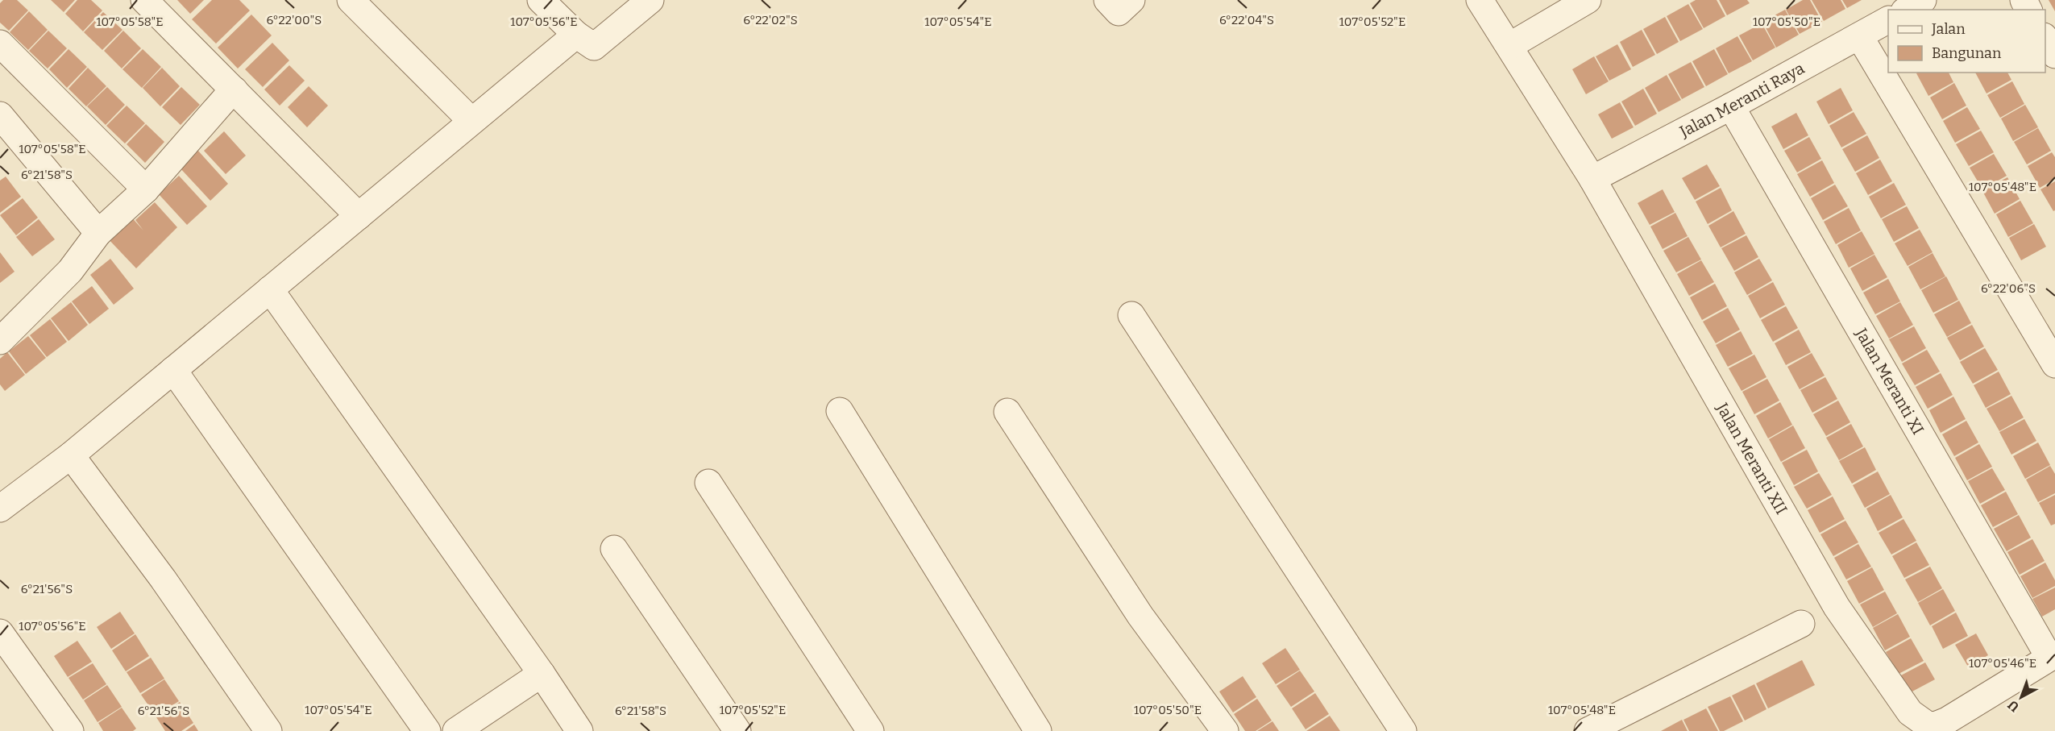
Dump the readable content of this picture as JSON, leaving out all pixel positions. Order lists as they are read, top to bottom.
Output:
{
  "streets": {
    "street": ["Jalan Meranti Raya", "Jalan Meranti XI", "Jalan Meranti XII"]
  },
  "crossings": [
    ["Jalan Meranti Raya", "Jalan Meranti XI"],
    ["Jalan Meranti Raya", "Jalan Meranti XII"],
    ["Jalan Meranti XI", "Jalan Meranti XII"]
  ],
  "legend": ["Jalan", "Bangunan"],
  "north": "bottom left",
  "coordinates": [
    "6°22'00\"S",
    "6°22'02\"S",
    "6°22'04\"S",
    "107°05'58\"E",
    "107°05'56\"E",
    "107°05'54\"E",
    "107°05'52\"E",
    "107°05'50\"E",
    "6°21'58\"S",
    "107°05'48\"E",
    "6°22'06\"S",
    "6°21'56\"S",
    "107°05'46\"E"
  ]
}
